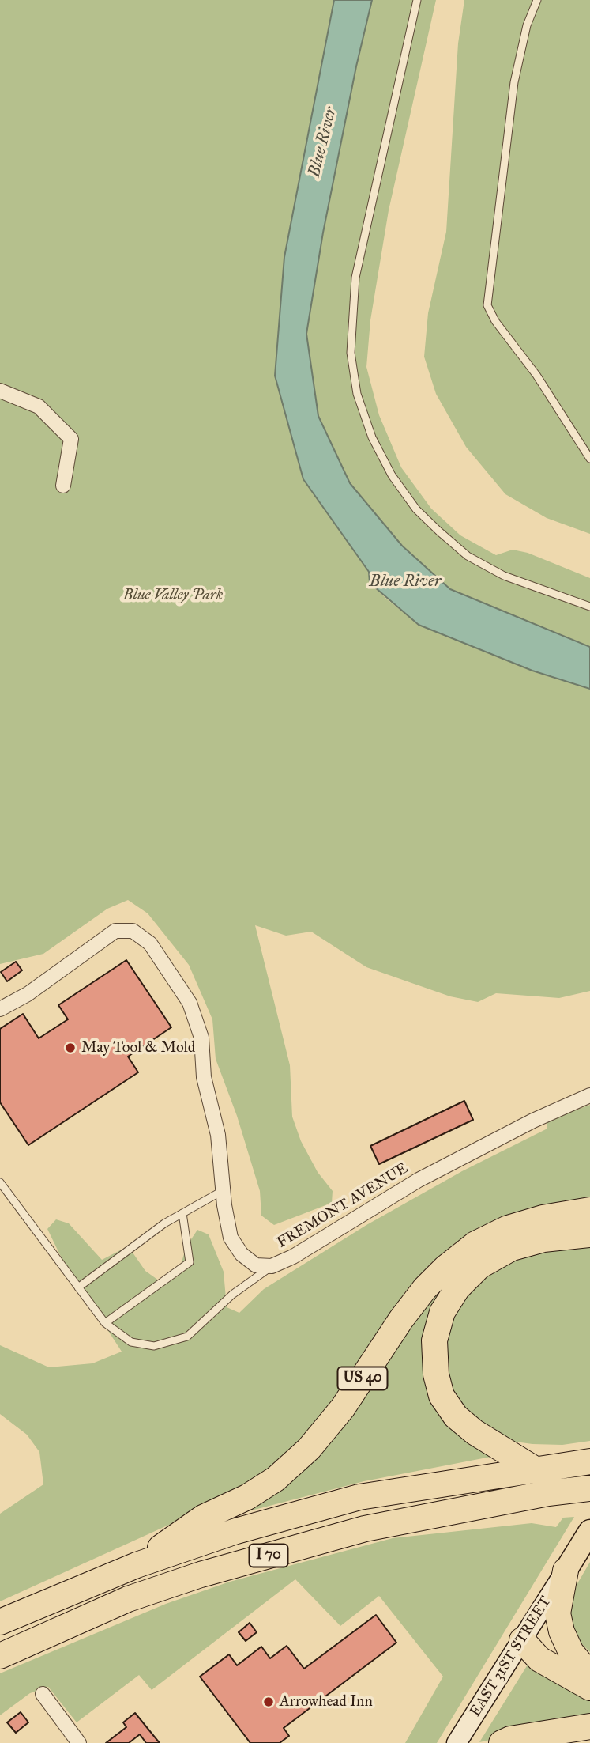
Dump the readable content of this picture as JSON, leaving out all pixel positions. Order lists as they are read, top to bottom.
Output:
{
  "streets": {
    "highway": ["US 40", "I 70"],
    "main road": ["EAST 31ST STREET"],
    "street": ["FREMONT AVENUE"]
  },
  "crossings": [
    ["US 40", "I 70"]
  ],
  "water": ["Blue River"],
  "parks": ["Blue Valley Park"],
  "places": ["May Tool & Mold", "Arrowhead Inn"]
}
